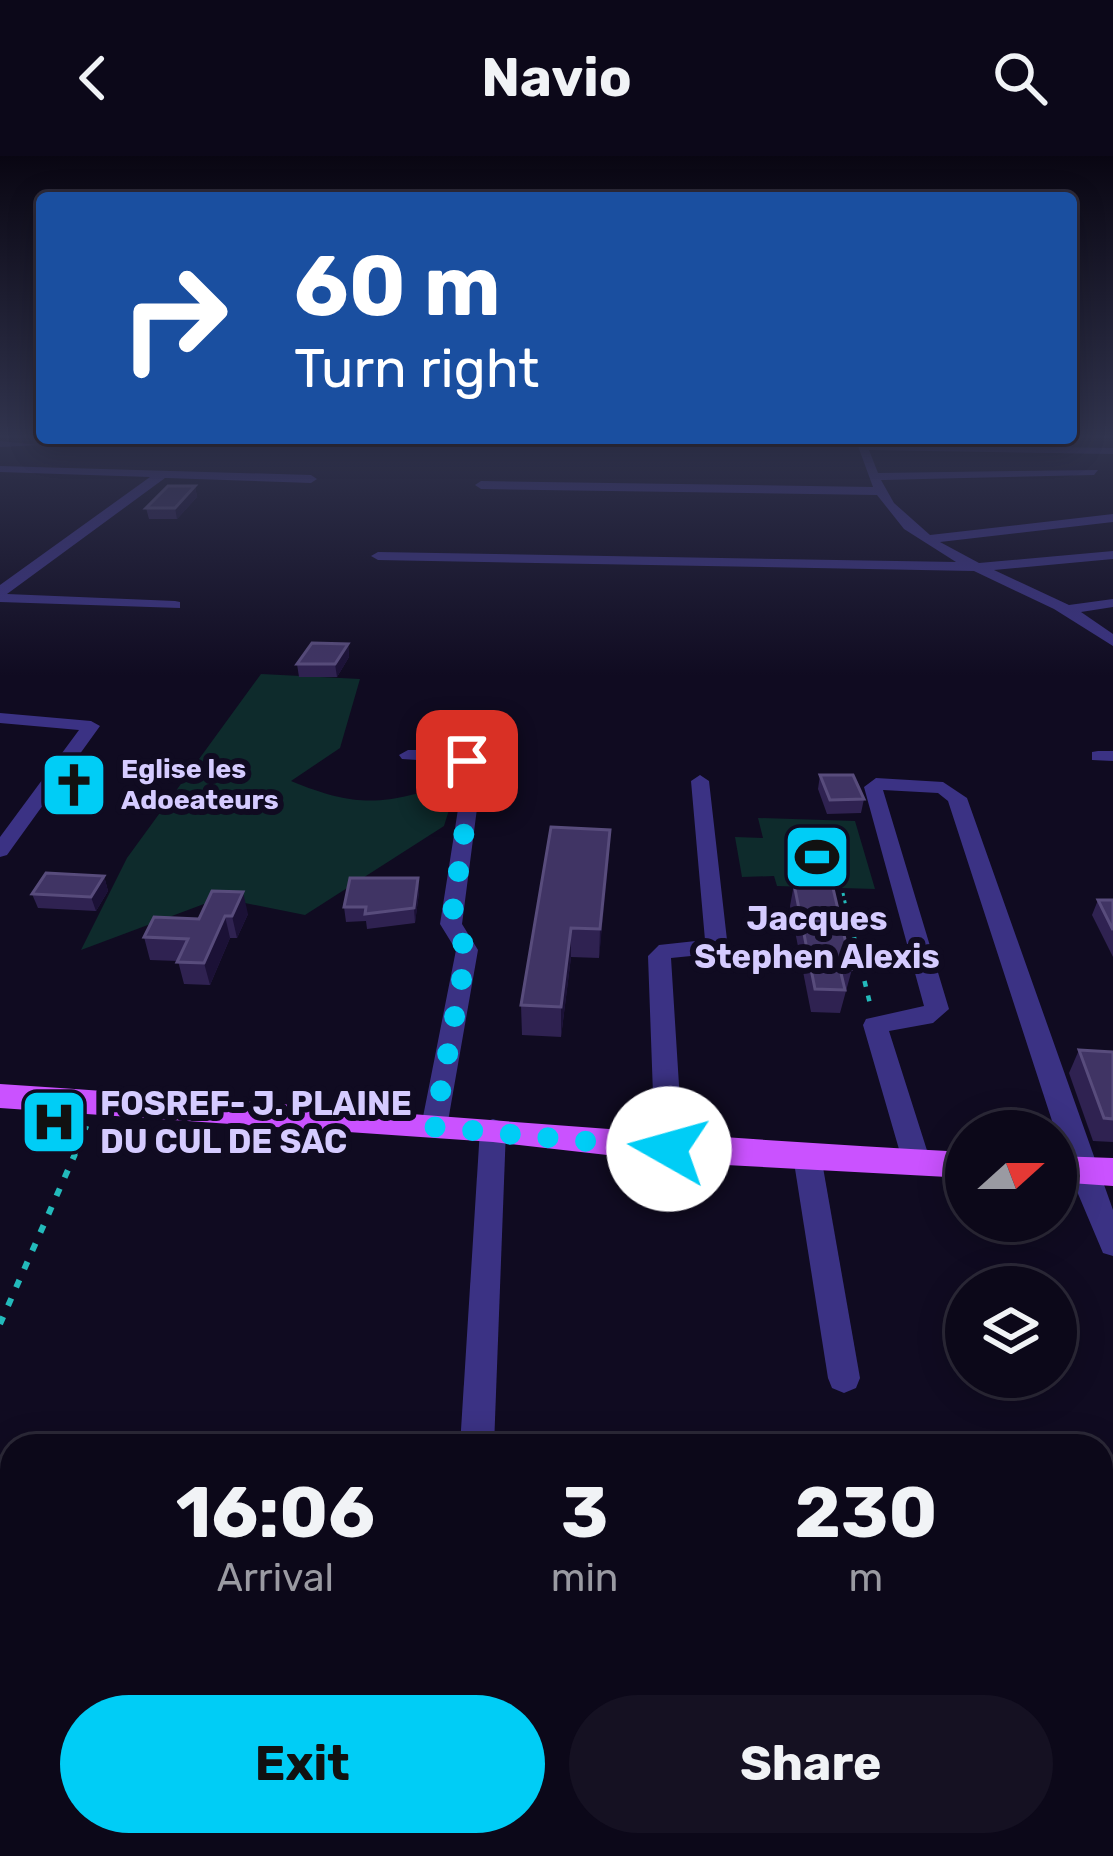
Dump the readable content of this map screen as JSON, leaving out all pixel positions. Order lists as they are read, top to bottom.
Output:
{
  "places": {
    "church": ["Eglise les Adoeateurs"],
    "sports": ["Jacques Stephen Alexis"],
    "hospital": ["FOSREF- J. PLAINE DU CUL DE SAC"]
  },
  "north": "right",
  "page": {
    "header": "Navio",
    "turn": ["60 m", "Turn right"],
    "eta": [
      "16:06",
      "Arrival",
      "3",
      "min",
      "230",
      "m"
    ],
    "buttons": ["Exit", "Share"]
  }
}
